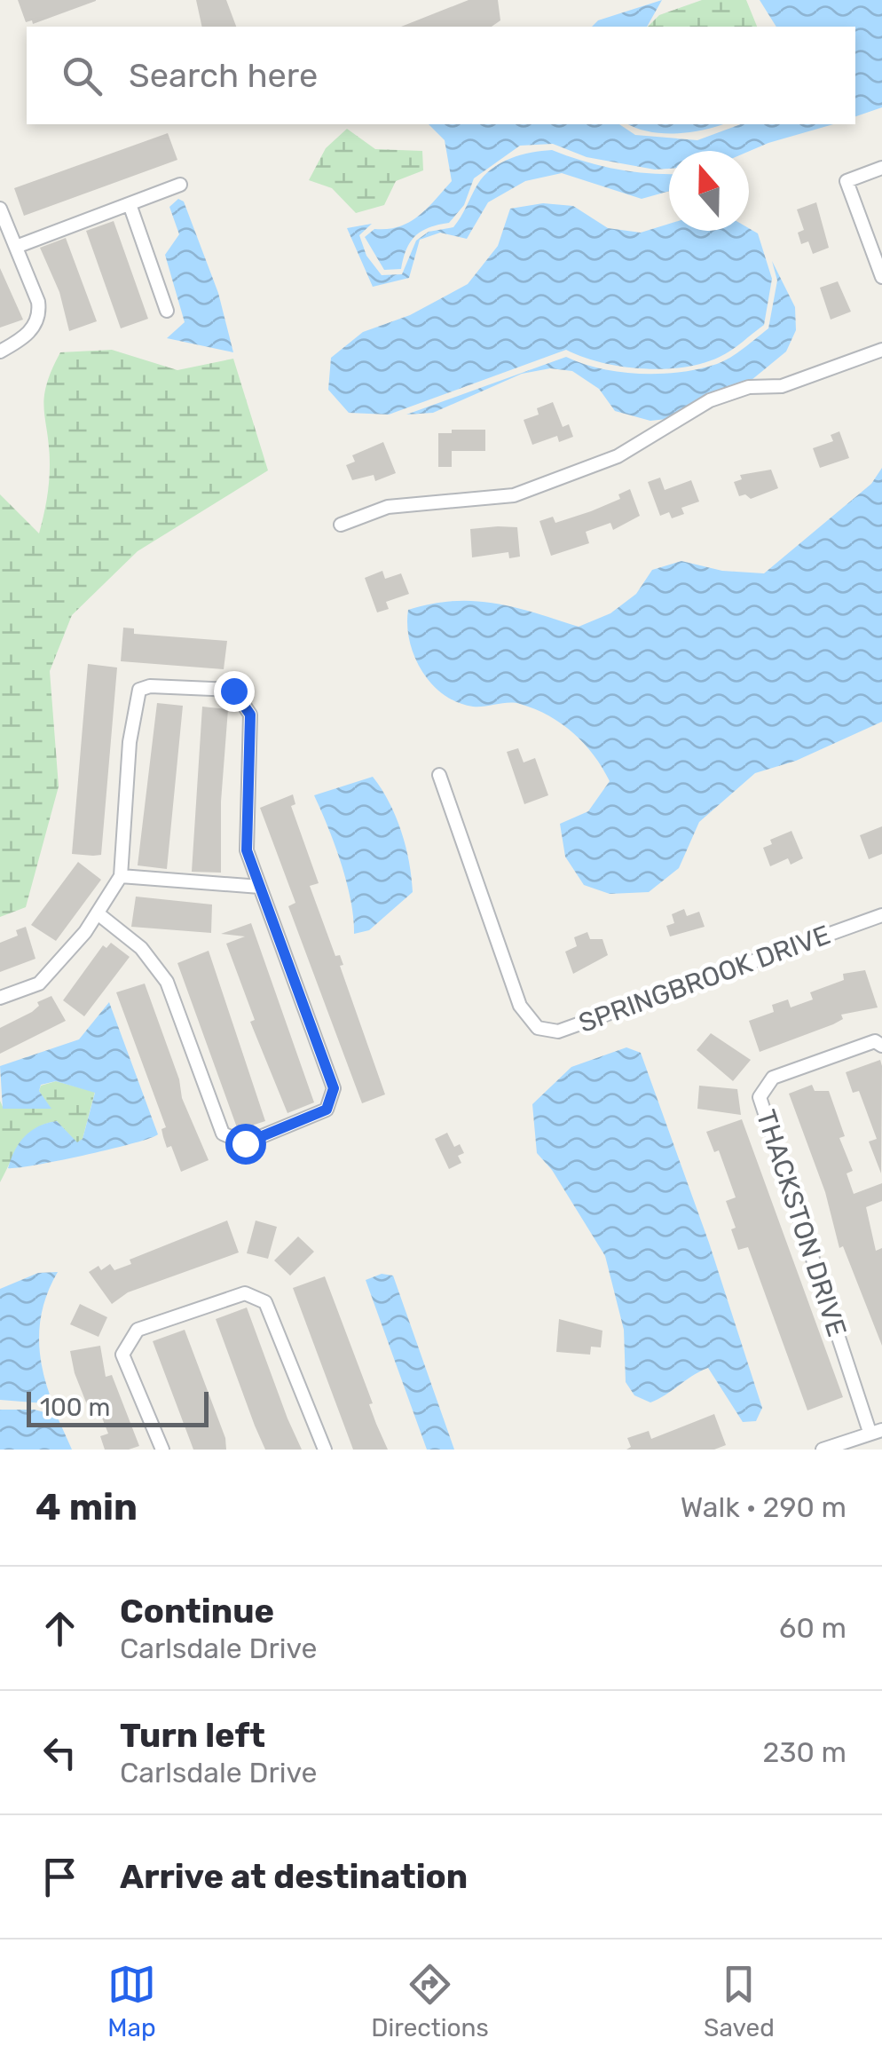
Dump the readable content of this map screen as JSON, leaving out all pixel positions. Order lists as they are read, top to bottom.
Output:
{
  "streets": {
    "street": ["SPRINGBROOK DRIVE", "THACKSTON DRIVE"]
  },
  "scale_bar": "100 m",
  "north": "top",
  "page": {
    "search": "Search here",
    "scale": "100 m",
    "heading": ["4 min", "Walk · 290 m"],
    "list": [
      ["Continue", "Carlsdale Drive", "60 m"],
      ["Turn left", "Carlsdale Drive", "230 m"],
      "Arrive at destination"
    ],
    "nav": ["Map", "Directions", "Saved"]
  }
}
